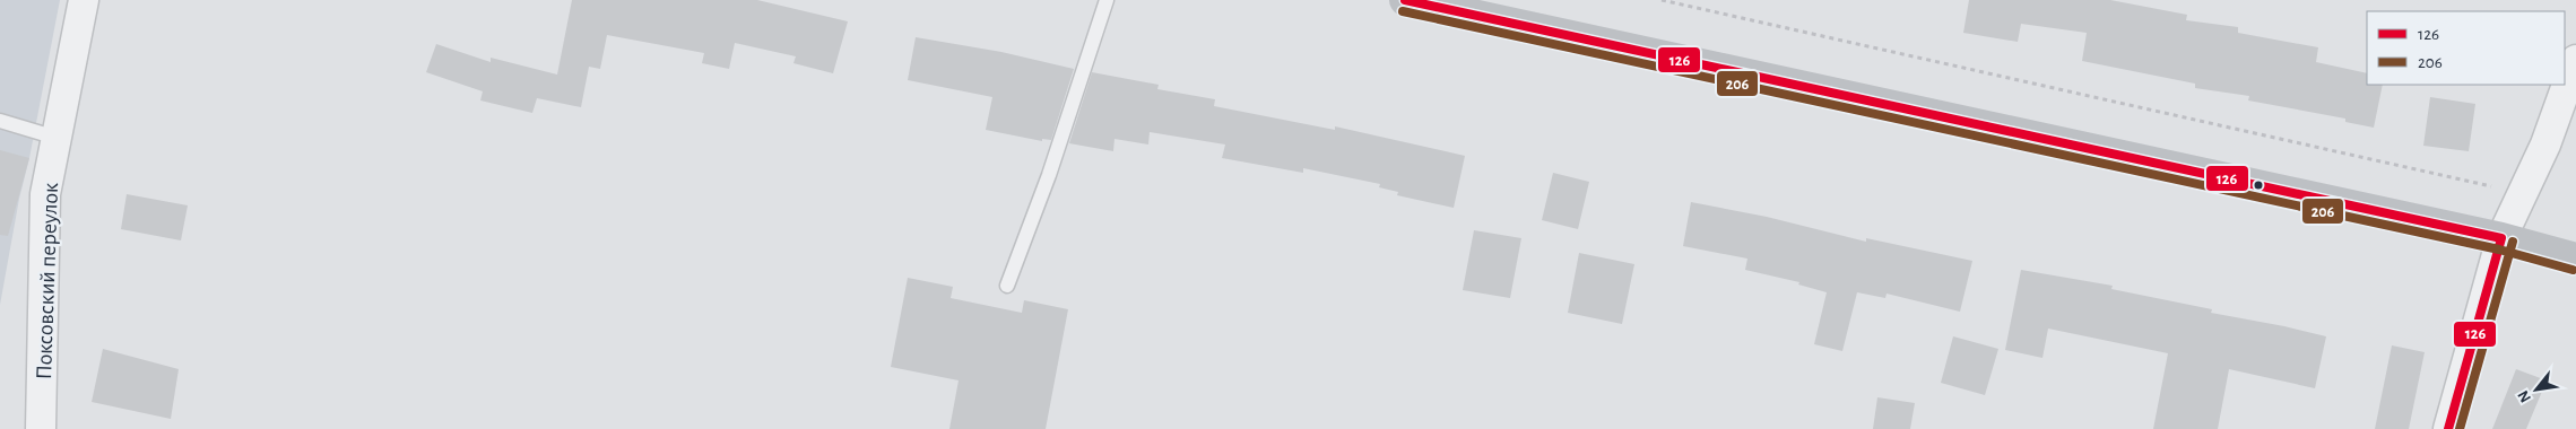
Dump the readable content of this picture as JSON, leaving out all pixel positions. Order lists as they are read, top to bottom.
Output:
{
  "streets": {
    "street": ["Поксовский переулок"]
  },
  "lines": ["transit line 126", "transit line 206"],
  "legend": ["126", "206"],
  "north": "bottom left"
}
